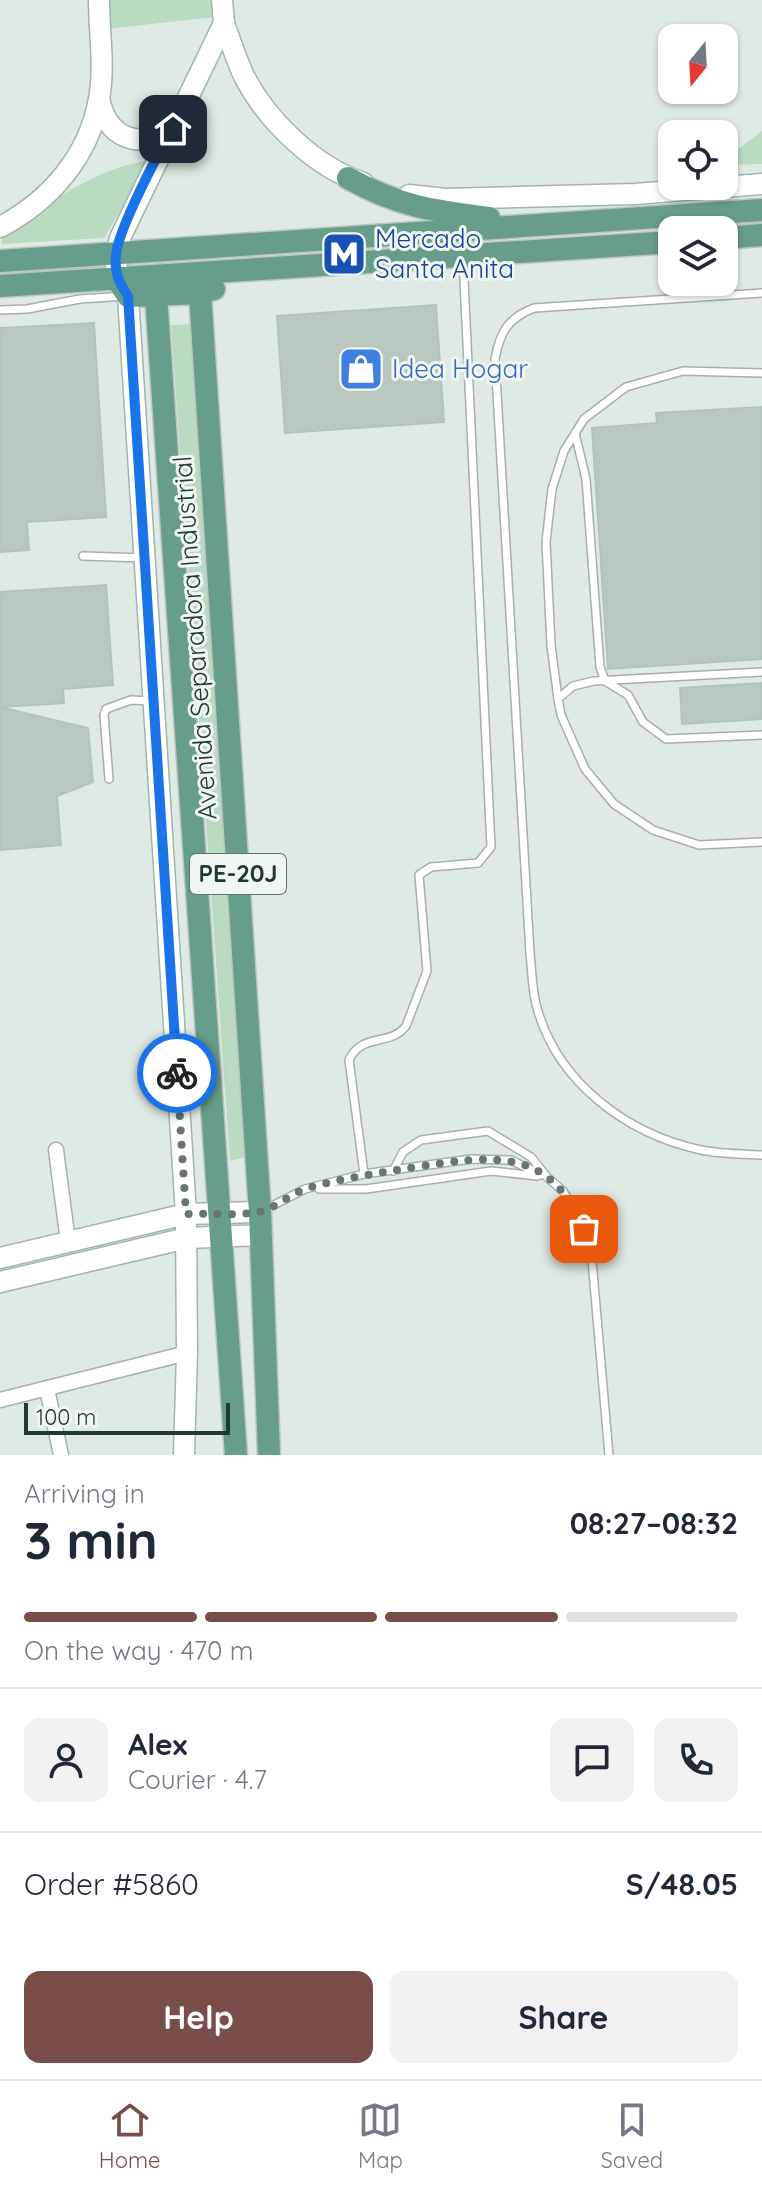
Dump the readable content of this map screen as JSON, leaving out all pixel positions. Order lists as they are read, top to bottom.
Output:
{
  "streets": {
    "main road": ["Avenida Separadora Industrial", "PE-20J"]
  },
  "places": {
    "metro station": ["Mercado Santa Anita"],
    "shop": ["Idea Hogar"]
  },
  "scale_bar": "100 m",
  "north": "bottom",
  "page": {
    "scale": "100 m",
    "heading": ["3 min", "Arriving in", "08:27–08:32"],
    "panel": [
      "Alex",
      "Courier · 4.7",
      "Order #5860",
      "S/48.05"
    ],
    "bar": "On the way · 470 m",
    "buttons": ["Help", "Share"],
    "tabs": ["Home", "Map", "Saved"]
  }
}
